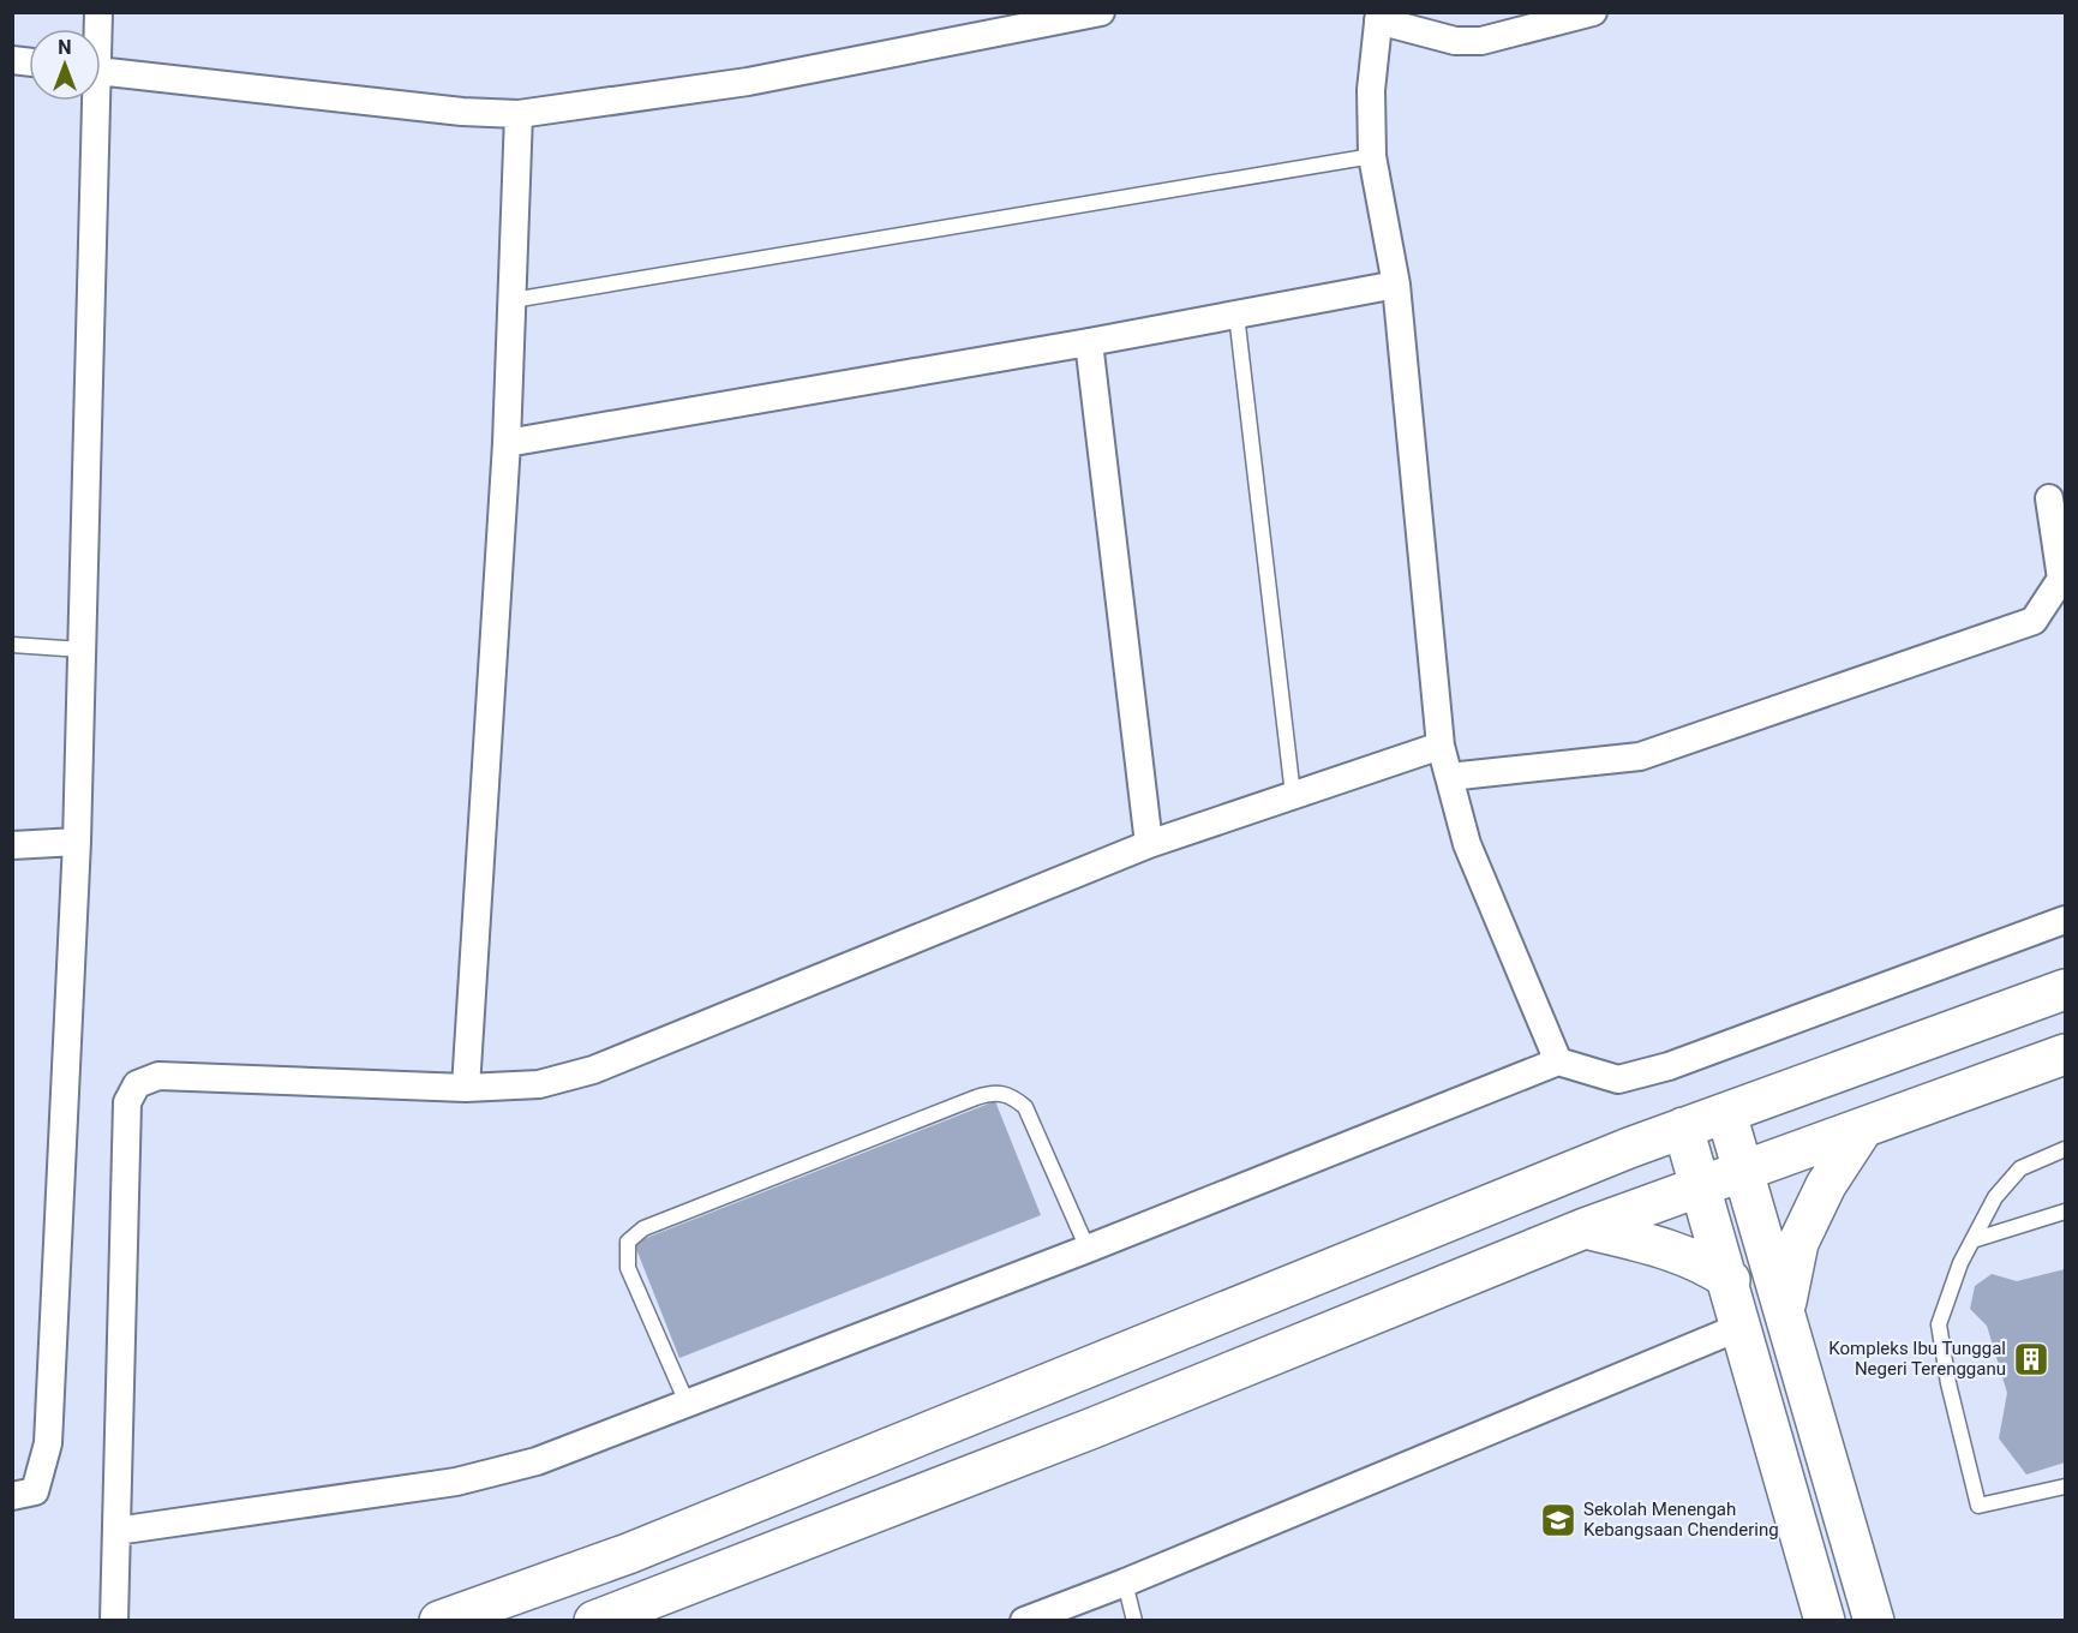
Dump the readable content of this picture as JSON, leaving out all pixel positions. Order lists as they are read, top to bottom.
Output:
{
  "places": {
    "building": ["Kompleks Ibu Tunggal Negeri Terengganu"],
    "school or university": ["Sekolah Menengah Kebangsaan Chendering"]
  },
  "north": "top"
}
